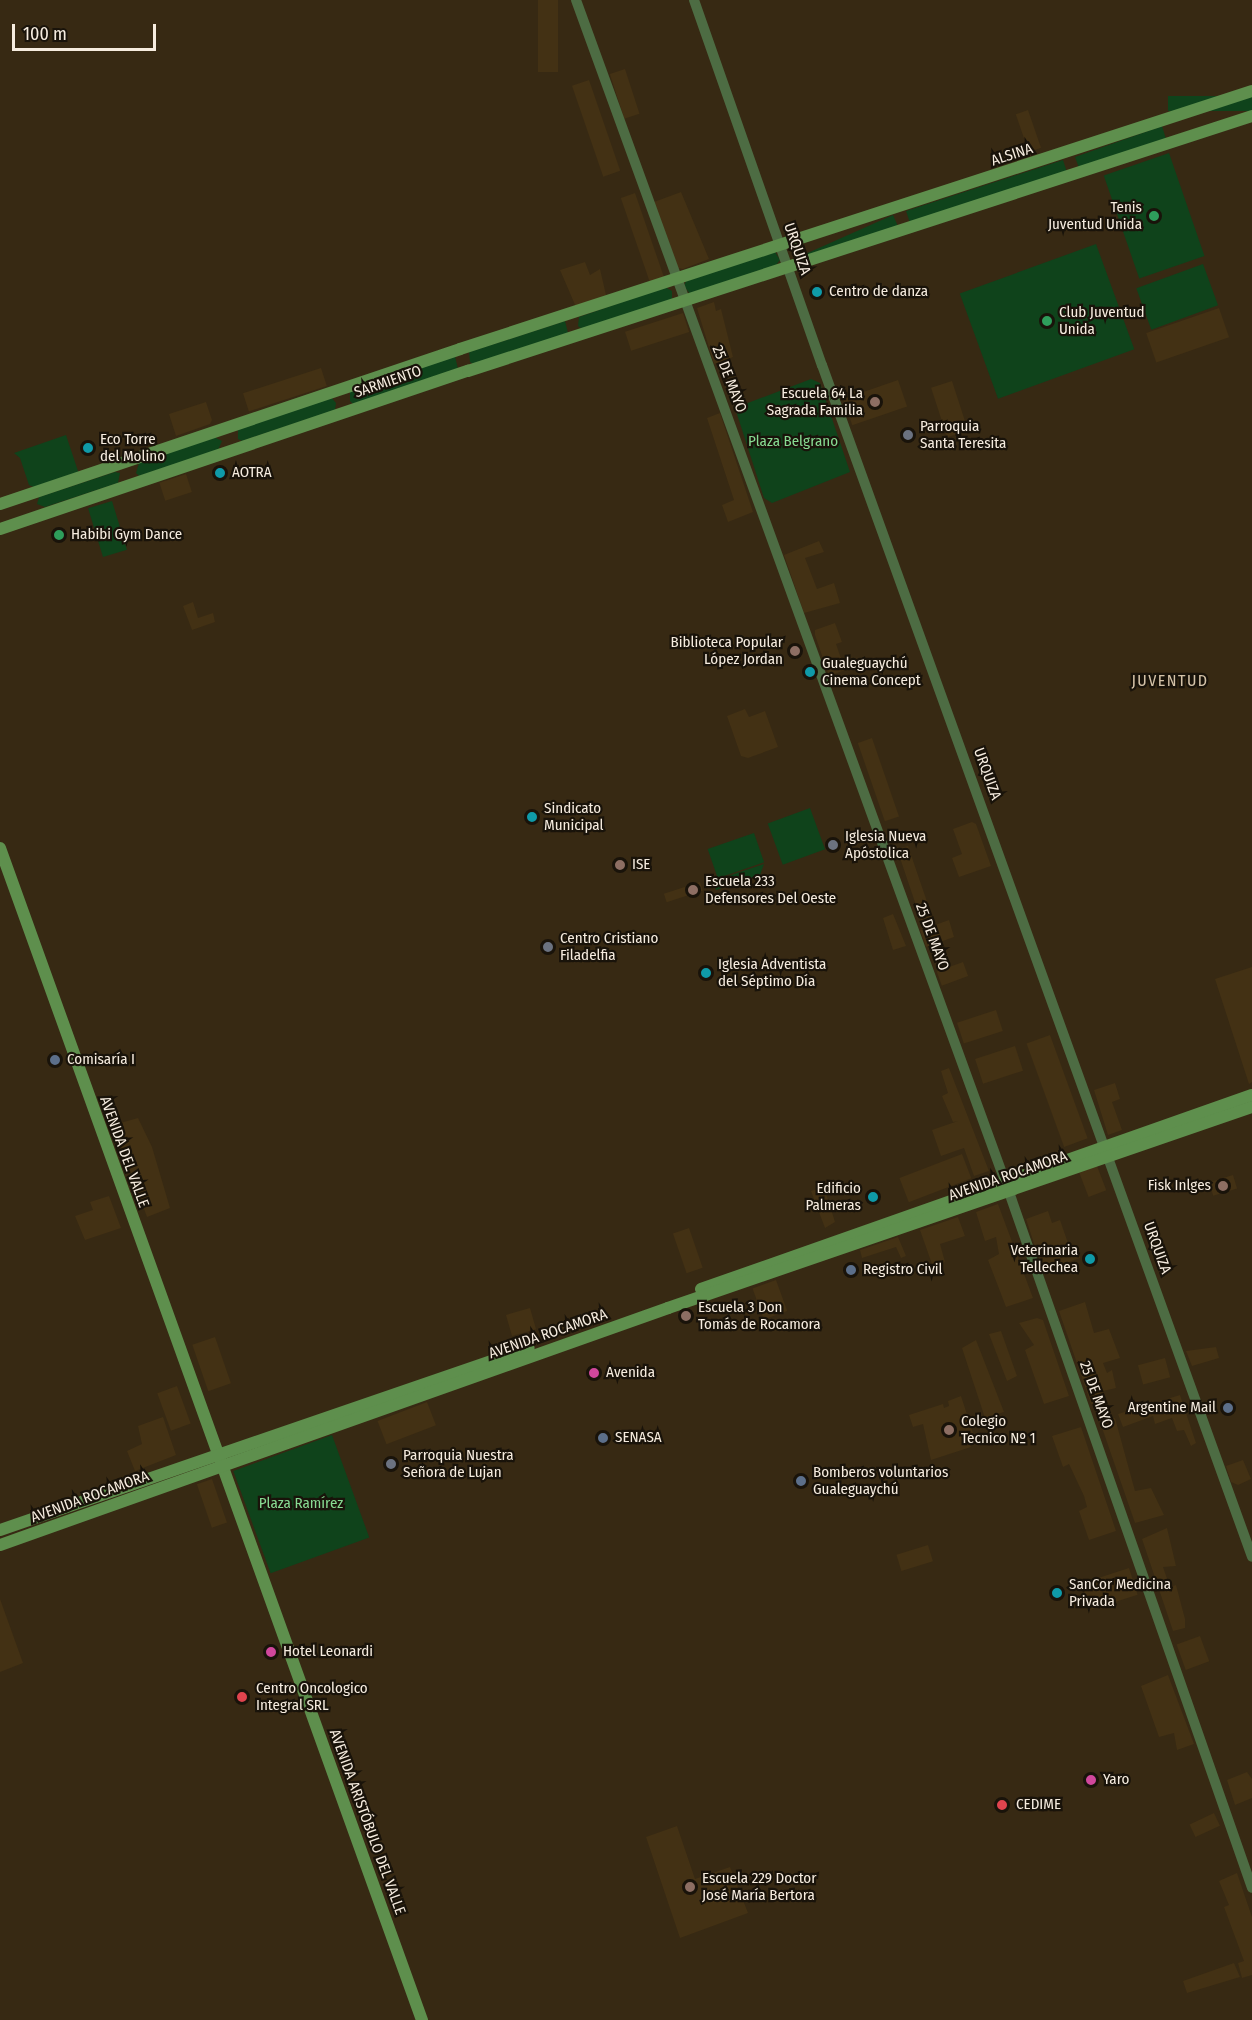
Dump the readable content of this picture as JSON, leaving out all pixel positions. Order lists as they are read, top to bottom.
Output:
{
  "streets": {
    "main road": [
      "ALSINA",
      "SARMIENTO",
      "AVENIDA DEL VALLE",
      "AVENIDA ROCAMORA",
      "AVENIDA ARISTÓBULO DEL VALLE"
    ],
    "street": ["URQUIZA", "25 DE MAYO"]
  },
  "crossings": [
    ["ALSINA", "URQUIZA"],
    ["ALSINA", "SARMIENTO"],
    ["URQUIZA", "SARMIENTO"],
    ["URQUIZA", "AVENIDA ROCAMORA"],
    ["25 DE MAYO", "SARMIENTO"],
    ["25 DE MAYO", "AVENIDA ROCAMORA"],
    ["AVENIDA DEL VALLE", "AVENIDA ROCAMORA"],
    ["AVENIDA DEL VALLE", "AVENIDA ARISTÓBULO DEL VALLE"],
    ["AVENIDA ROCAMORA", "AVENIDA ARISTÓBULO DEL VALLE"]
  ],
  "districts": ["JUVENTUD"],
  "parks": ["Plaza Belgrano", "Plaza Ramírez"],
  "places": [
    "Tenis Juventud Unida",
    "Centro de danza",
    "Club Juventud Unida",
    "Escuela 64 La Sagrada Familia",
    "Parroquia Santa Teresita",
    "Eco Torre del Molino",
    "AOTRA",
    "Habibi Gym Dance",
    "Biblioteca Popular López Jordan",
    "Gualeguaychú Cinema Concept",
    "Sindicato Municipal",
    "Iglesia Nueva Apóstolica",
    "ISE",
    "Escuela 233 Defensores Del Oeste",
    "Centro Cristiano Filadelfia",
    "Iglesia Adventista del Séptimo Día",
    "Comisaría I",
    "Fisk Inlges",
    "Edificio Palmeras",
    "Veterinaria Tellechea",
    "Registro Civil",
    "Escuela 3 Don Tomás de Rocamora",
    "Avenida",
    "Argentine Mail",
    "Colegio Tecnico Nº 1",
    "SENASA",
    "Parroquia Nuestra Señora de Lujan",
    "Bomberos voluntarios Gualeguaychú",
    "SanCor Medicina Privada",
    "Hotel Leonardi",
    "Centro Oncologico Integral SRL",
    "Yaro",
    "CEDIME",
    "Escuela 229 Doctor José María Bertora"
  ],
  "scale_bar": "100 m"
}
